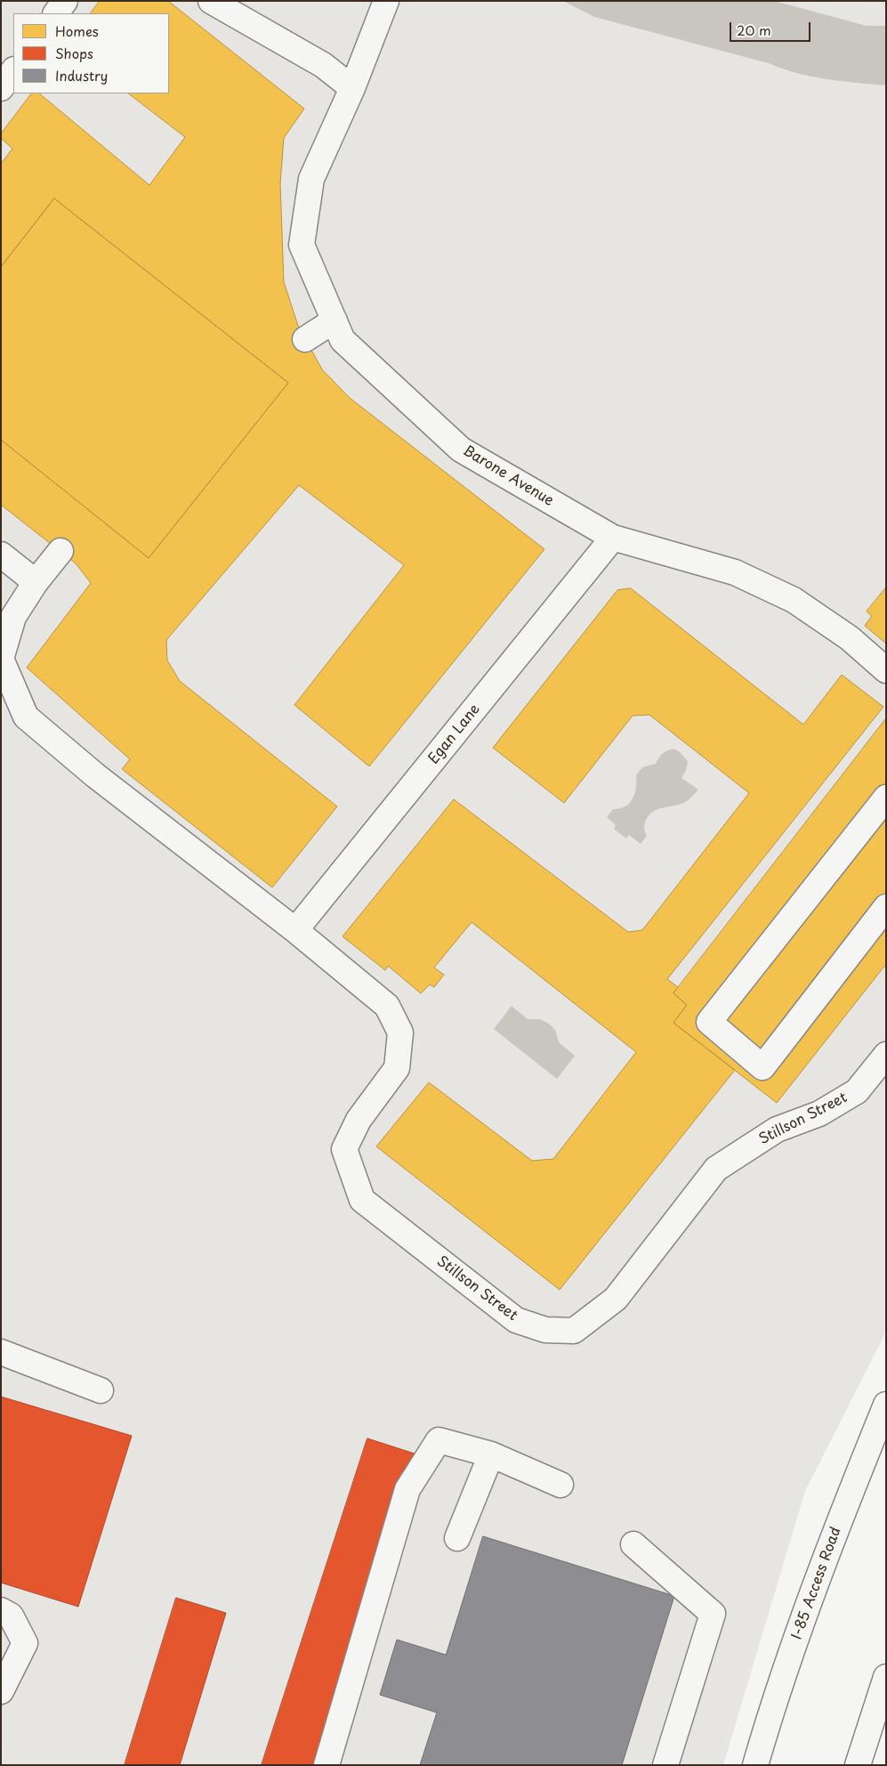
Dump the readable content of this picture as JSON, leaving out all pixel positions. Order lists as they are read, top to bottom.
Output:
{
  "streets": {
    "main road": [
      "Barone Avenue",
      "Egan Lane",
      "Stillson Street",
      "I-85 Access Road"
    ]
  },
  "crossings": [
    ["Barone Avenue", "Egan Lane"],
    ["Egan Lane", "Stillson Street"]
  ],
  "legend": ["Homes", "Shops", "Industry"],
  "scale_bar": "20 m"
}
